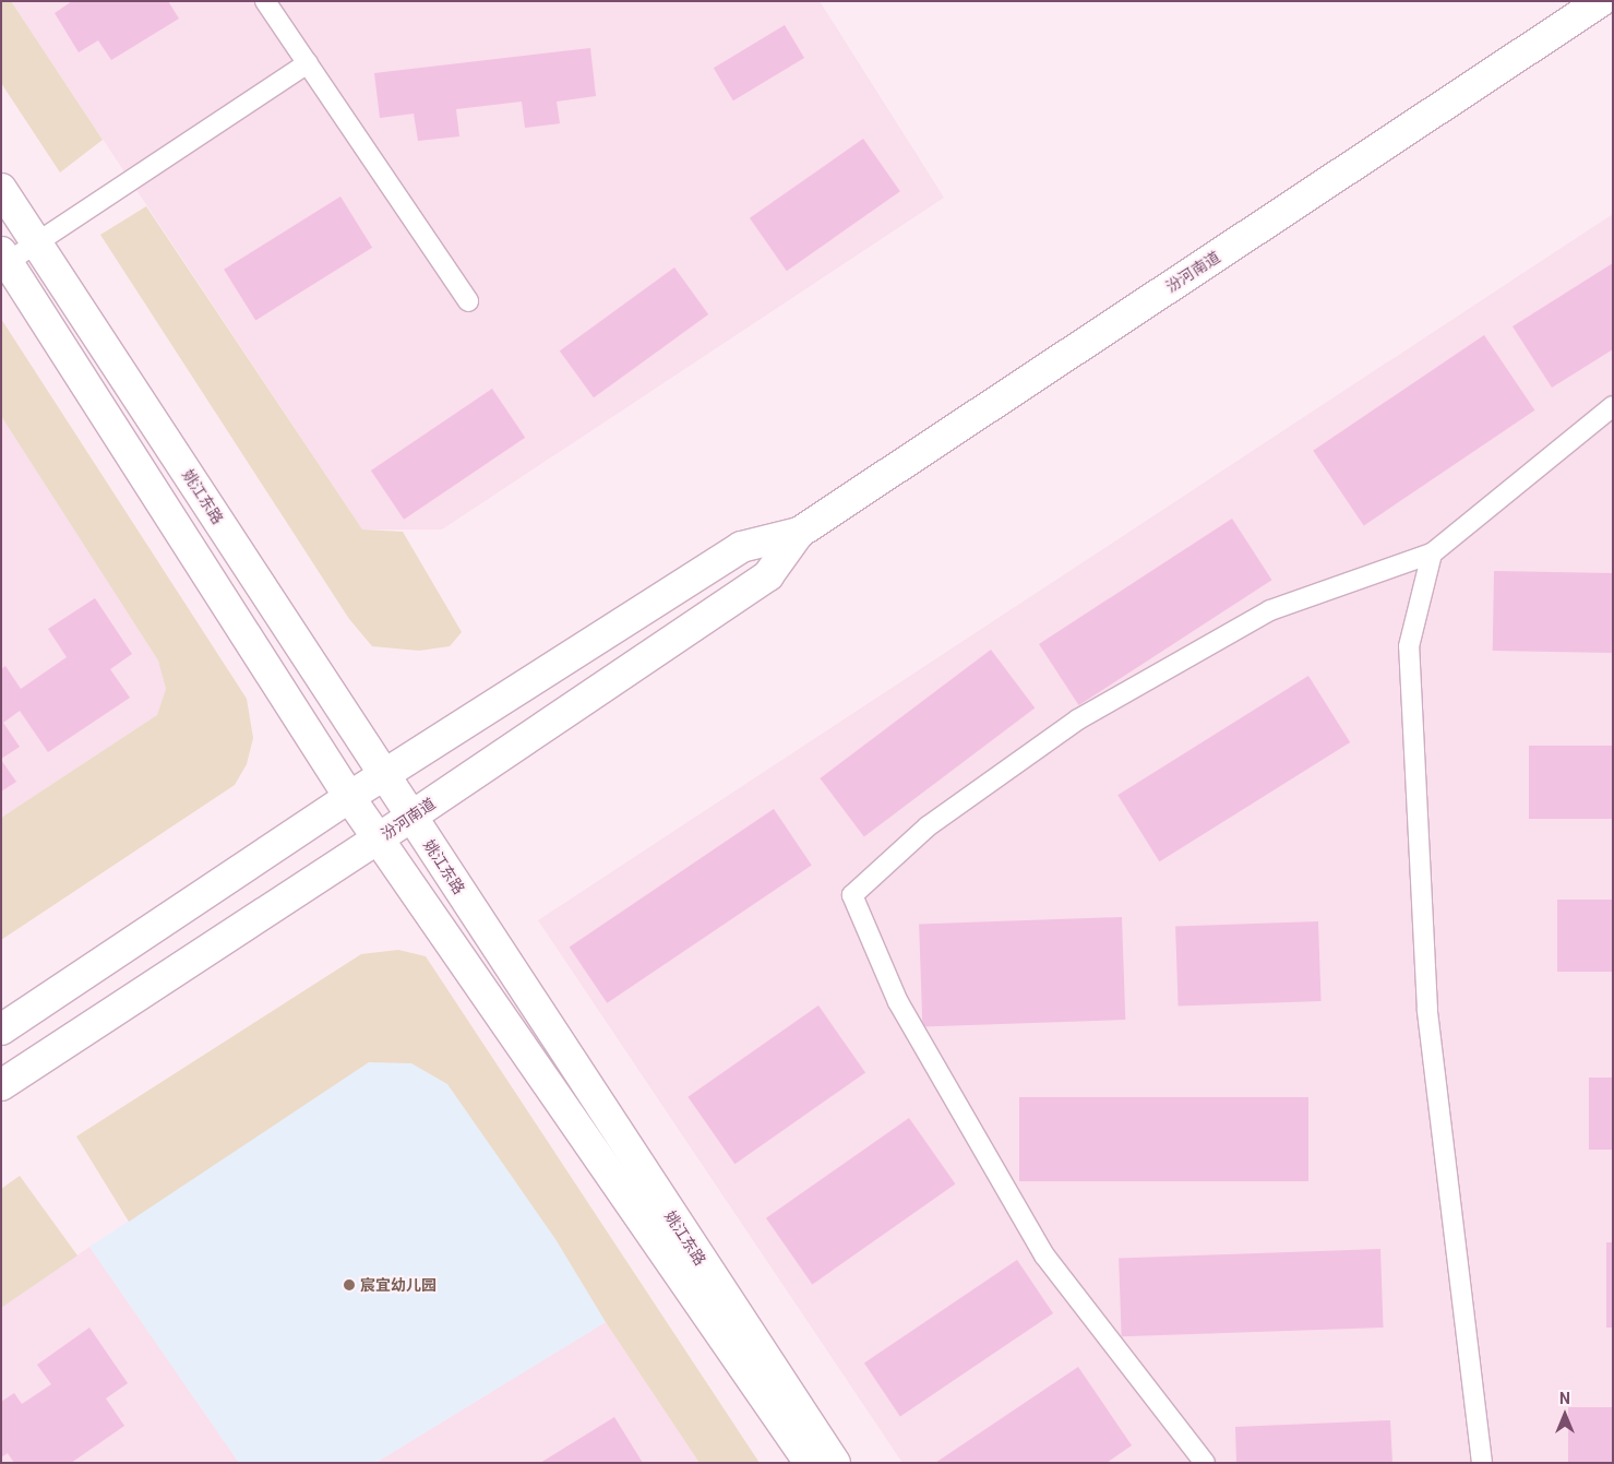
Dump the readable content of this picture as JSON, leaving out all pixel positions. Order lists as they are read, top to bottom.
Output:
{
  "streets": {
    "street": ["汾河南道", "姚江东路"]
  },
  "crossings": [
    ["汾河南道", "姚江东路"]
  ],
  "places": ["宸宜幼儿园"],
  "north": "top"
}
